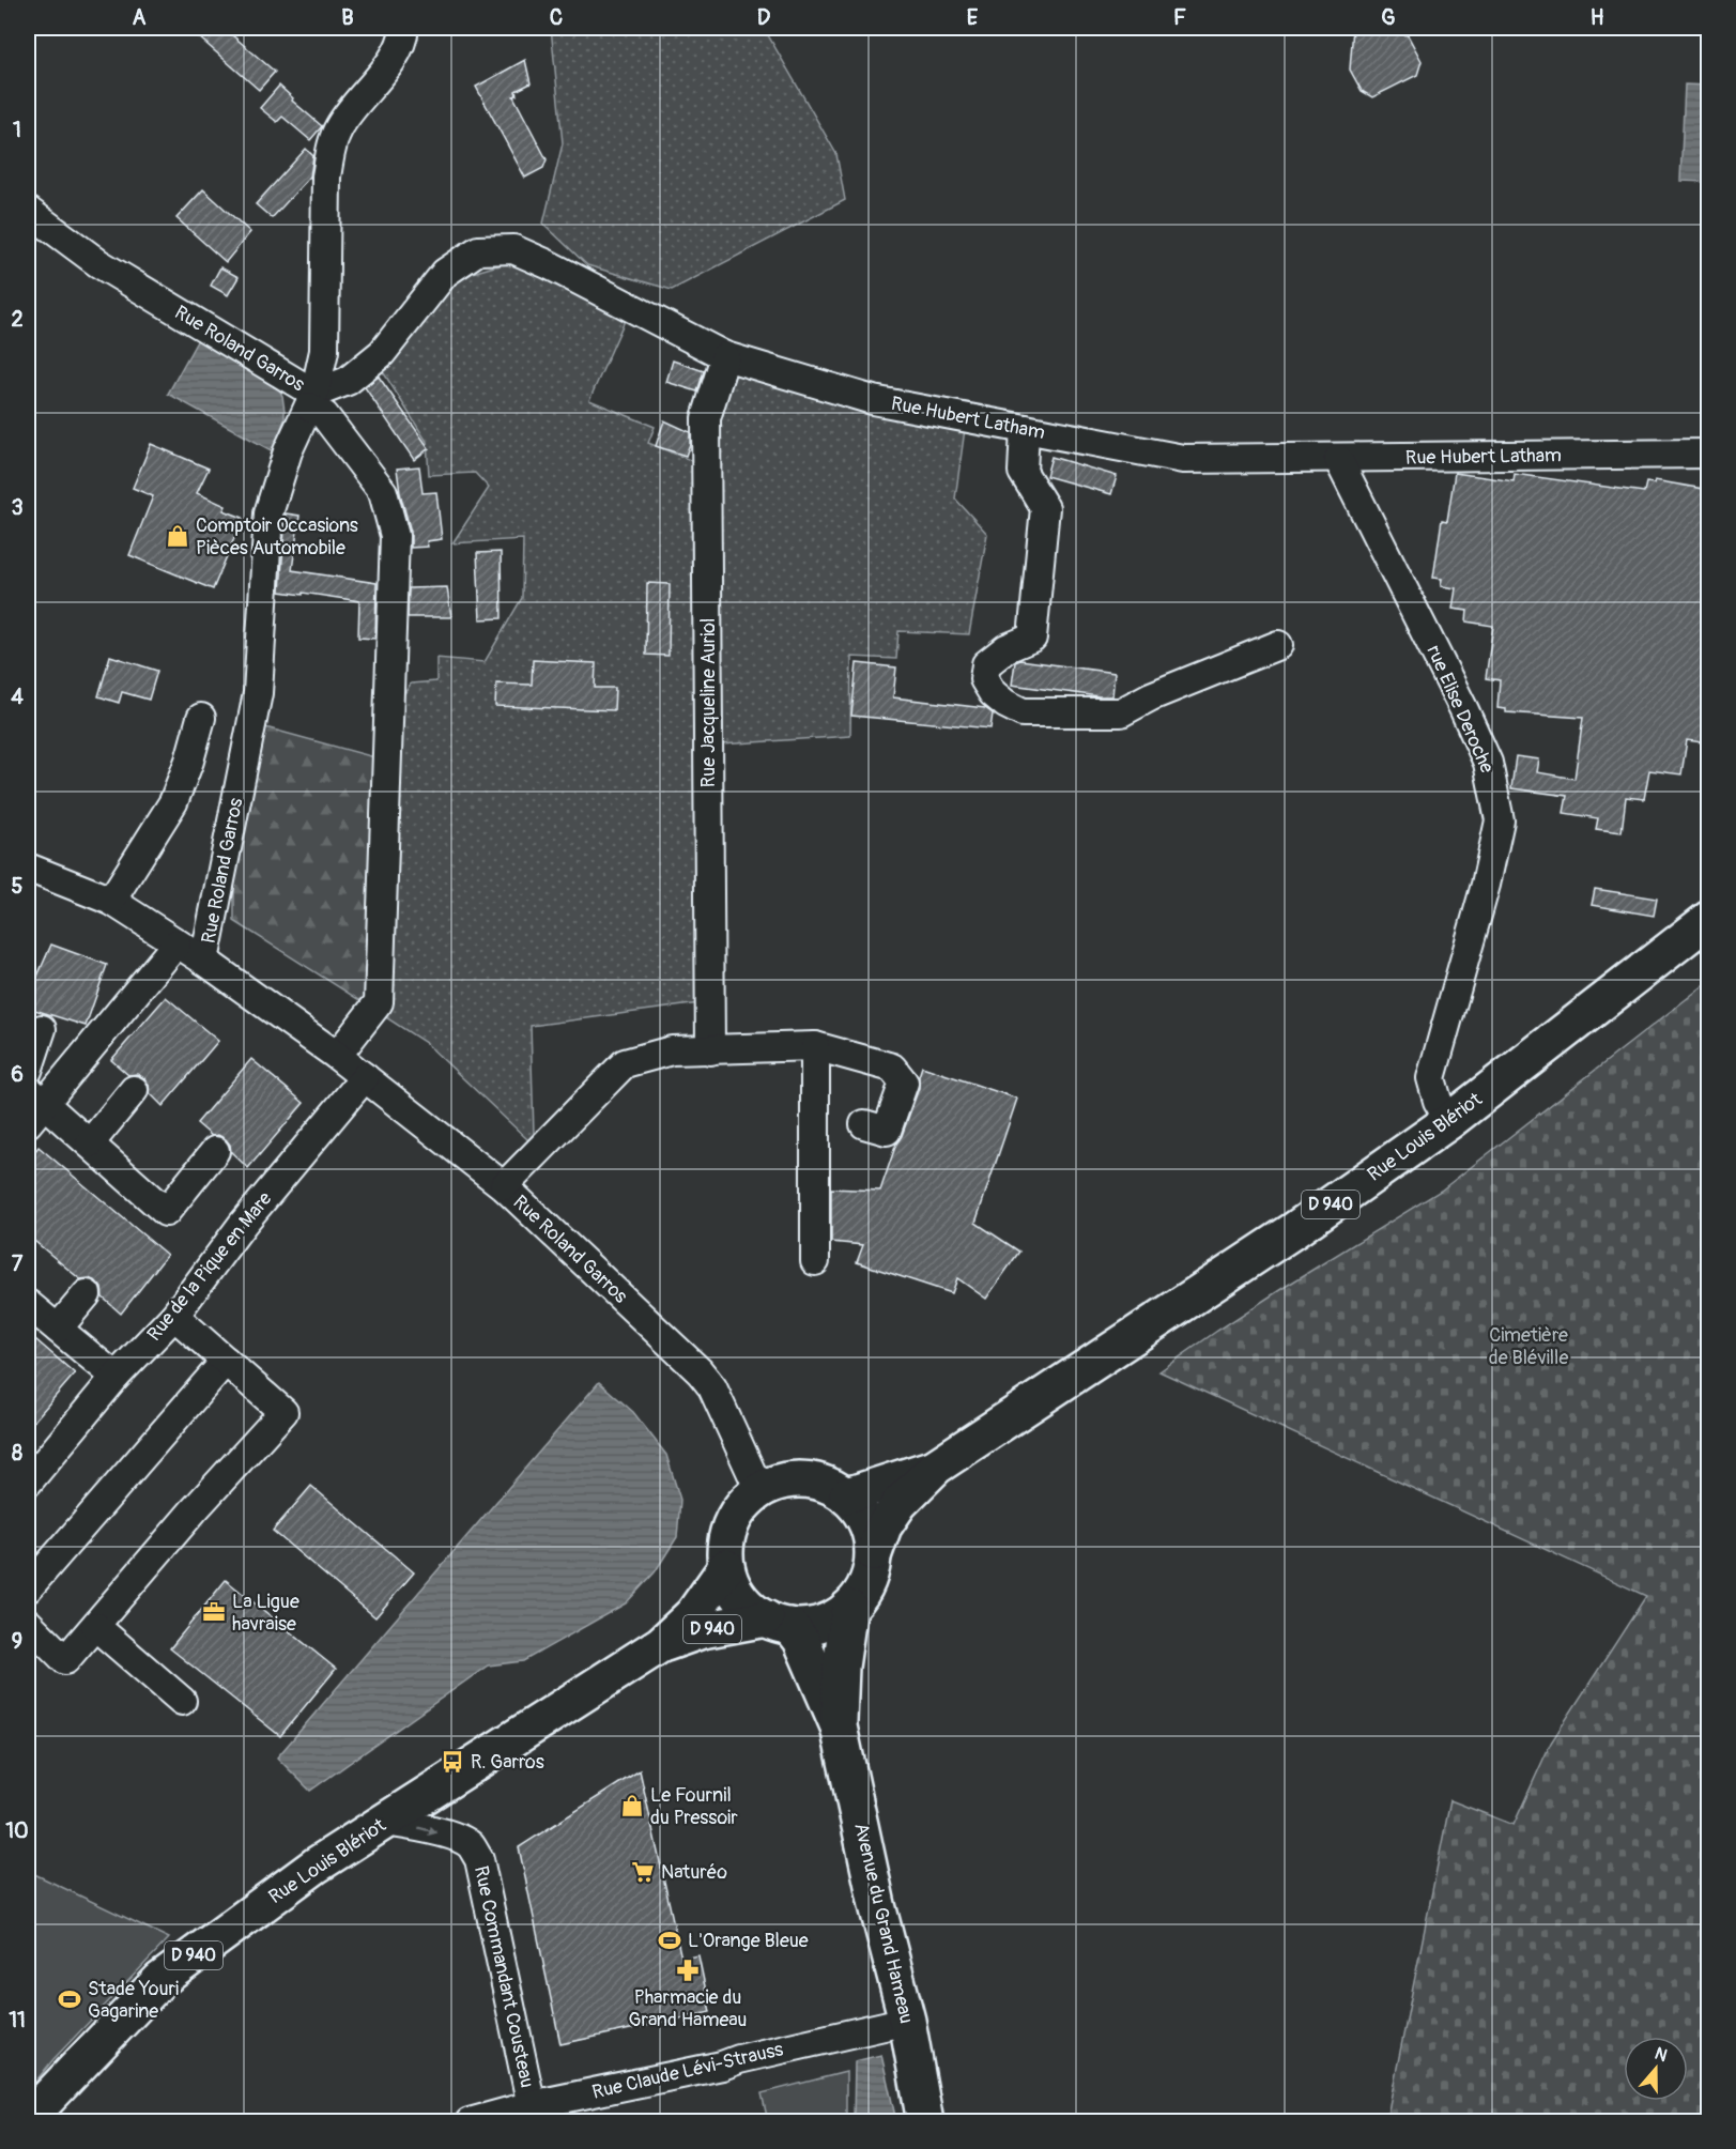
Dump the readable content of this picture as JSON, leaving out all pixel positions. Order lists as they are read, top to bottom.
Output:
{
  "streets": {
    "main road": ["Rue Louis Blériot", "D 940", "Avenue du Grand Hameau"],
    "street": [
      "Rue Roland Garros",
      "Rue Hubert Latham",
      "Rue Jacqueline Auriol",
      "rue Elise Deroche",
      "Rue de la Pique en Mare",
      "Rue Commandant Cousteau",
      "Rue Claude Lévi-Strauss"
    ]
  },
  "crossings": [
    ["Rue Roland Garros", "Rue Hubert Latham"],
    ["Rue Roland Garros", "Rue Louis Blériot"],
    ["Rue Roland Garros", "Rue de la Pique en Mare"],
    ["Rue Roland Garros", "Avenue du Grand Hameau"],
    ["Rue Hubert Latham", "Rue Jacqueline Auriol"],
    ["Rue Hubert Latham", "rue Elise Deroche"],
    ["rue Elise Deroche", "Rue Louis Blériot"],
    ["Rue Louis Blériot", "Avenue du Grand Hameau"],
    ["Rue Louis Blériot", "Rue Commandant Cousteau"],
    ["Avenue du Grand Hameau", "Rue Claude Lévi-Strauss"],
    ["Rue Commandant Cousteau", "Rue Claude Lévi-Strauss"]
  ],
  "one_way": ["Rue Commandant Cousteau"],
  "parks": ["Cimetière de Bléville"],
  "places": {
    "shop": ["Comptoir Occasions Pièces Automobile", "Le Fournil du Pressoir"],
    "office": ["La Ligue havraise"],
    "bus stop": ["R. Garros"],
    "supermarket": ["Naturéo"],
    "sports": ["L'Orange Bleue", "Stade Youri Gagarine"],
    "pharmacy": ["Pharmacie du Grand Hameau"]
  },
  "north": "top",
  "grid": {
    "columns": [
      "A",
      "B",
      "C",
      "D",
      "E",
      "F",
      "G",
      "H"
    ],
    "rows": [
      "1",
      "2",
      "3",
      "4",
      "5",
      "6",
      "7",
      "8",
      "9",
      "10",
      "11"
    ]
  }
}
